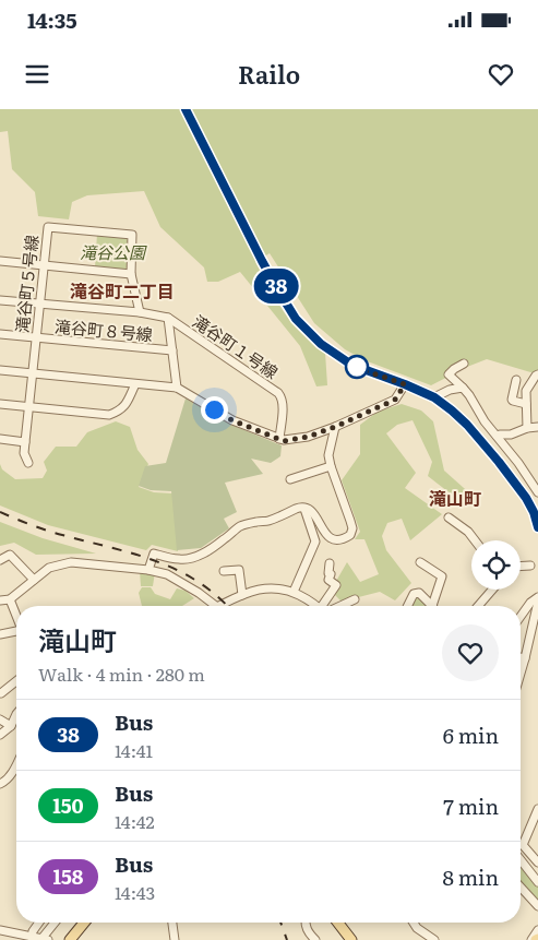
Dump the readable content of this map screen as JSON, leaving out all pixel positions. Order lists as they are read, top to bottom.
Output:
{
  "streets": {
    "street": ["滝谷町５号線", "滝谷町８号線", "滝谷町１号線"]
  },
  "crossings": [
    ["滝谷町５号線", "滝谷町８号線"],
    ["滝谷町５号線", "滝谷町１号線"]
  ],
  "districts": ["滝谷町二丁目", "滝山町"],
  "parks": ["滝谷公園"],
  "lines": ["bus line 38"],
  "page": {
    "status": "14:35",
    "header": "Railo",
    "on_map": "38",
    "heading": ["滝山町", "Walk · 4 min · 280 m"],
    "list": [
      {
        "mark": "38",
        "name": "Bus",
        "note": "14:41",
        "value": "6 min"
      },
      {
        "mark": "150",
        "name": "Bus",
        "note": "14:42",
        "value": "7 min"
      },
      {
        "mark": "158",
        "name": "Bus",
        "note": "14:43",
        "value": "8 min"
      }
    ]
  }
}
